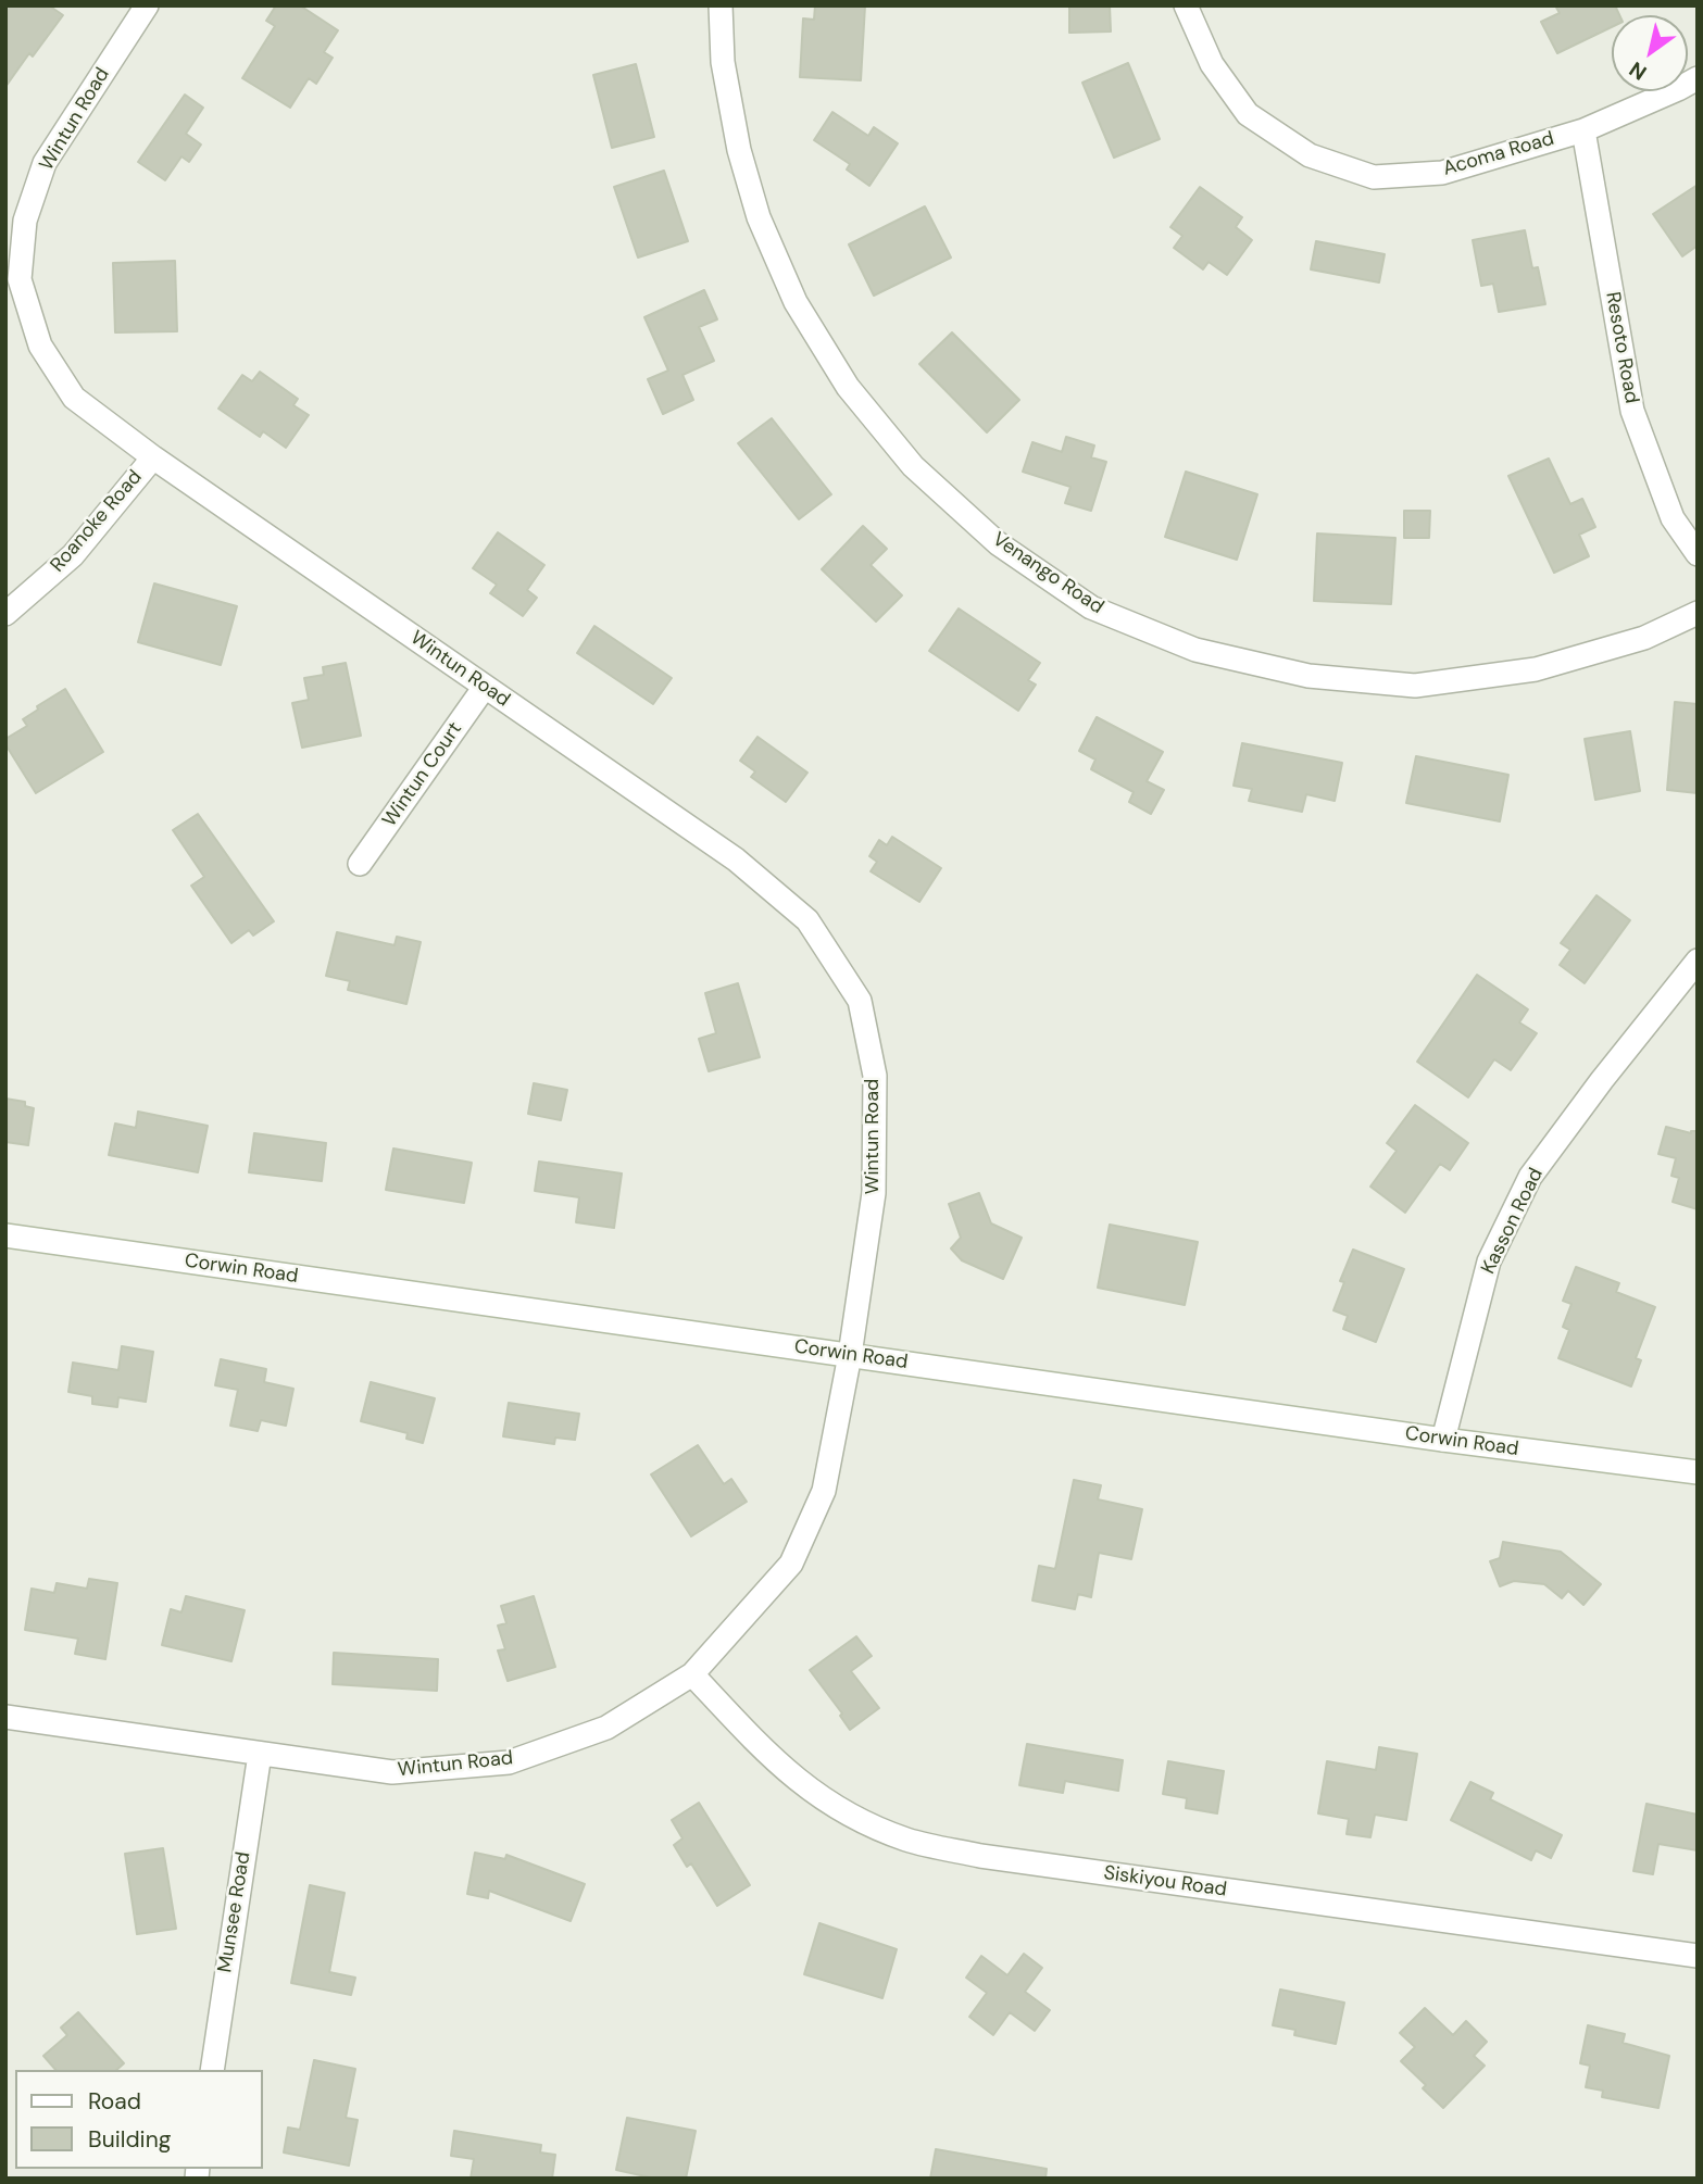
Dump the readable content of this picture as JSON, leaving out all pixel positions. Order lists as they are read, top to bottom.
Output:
{
  "streets": {
    "street": [
      "Wintun Road",
      "Acoma Road",
      "Resoto Road",
      "Roanoke Road",
      "Venango Road",
      "Wintun Court",
      "Kasson Road",
      "Corwin Road",
      "Siskiyou Road",
      "Munsee Road"
    ]
  },
  "crossings": [
    ["Wintun Road", "Roanoke Road"],
    ["Wintun Road", "Wintun Court"],
    ["Wintun Road", "Corwin Road"],
    ["Wintun Road", "Siskiyou Road"],
    ["Wintun Road", "Munsee Road"],
    ["Acoma Road", "Resoto Road"],
    ["Kasson Road", "Corwin Road"]
  ],
  "legend": ["Road", "Building"],
  "north": "bottom left"
}
